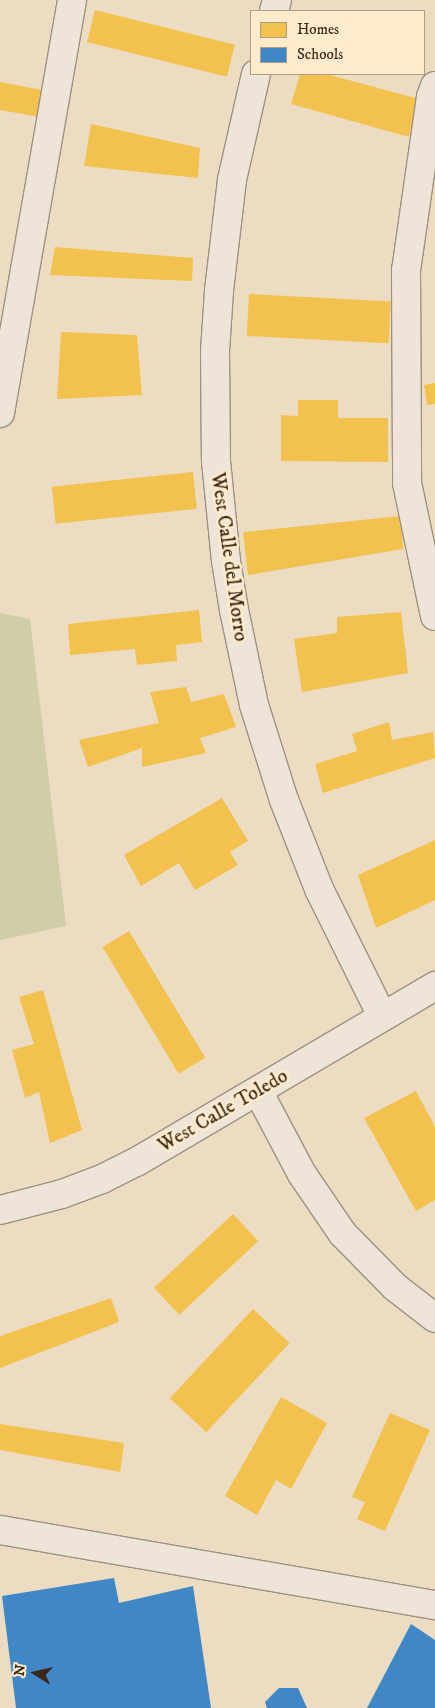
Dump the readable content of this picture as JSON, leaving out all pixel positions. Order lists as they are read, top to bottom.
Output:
{
  "streets": {
    "street": ["West Calle del Morro", "West Calle Toledo"]
  },
  "crossings": [
    ["West Calle del Morro", "West Calle Toledo"]
  ],
  "legend": ["Homes", "Schools"],
  "north": "left"
}
